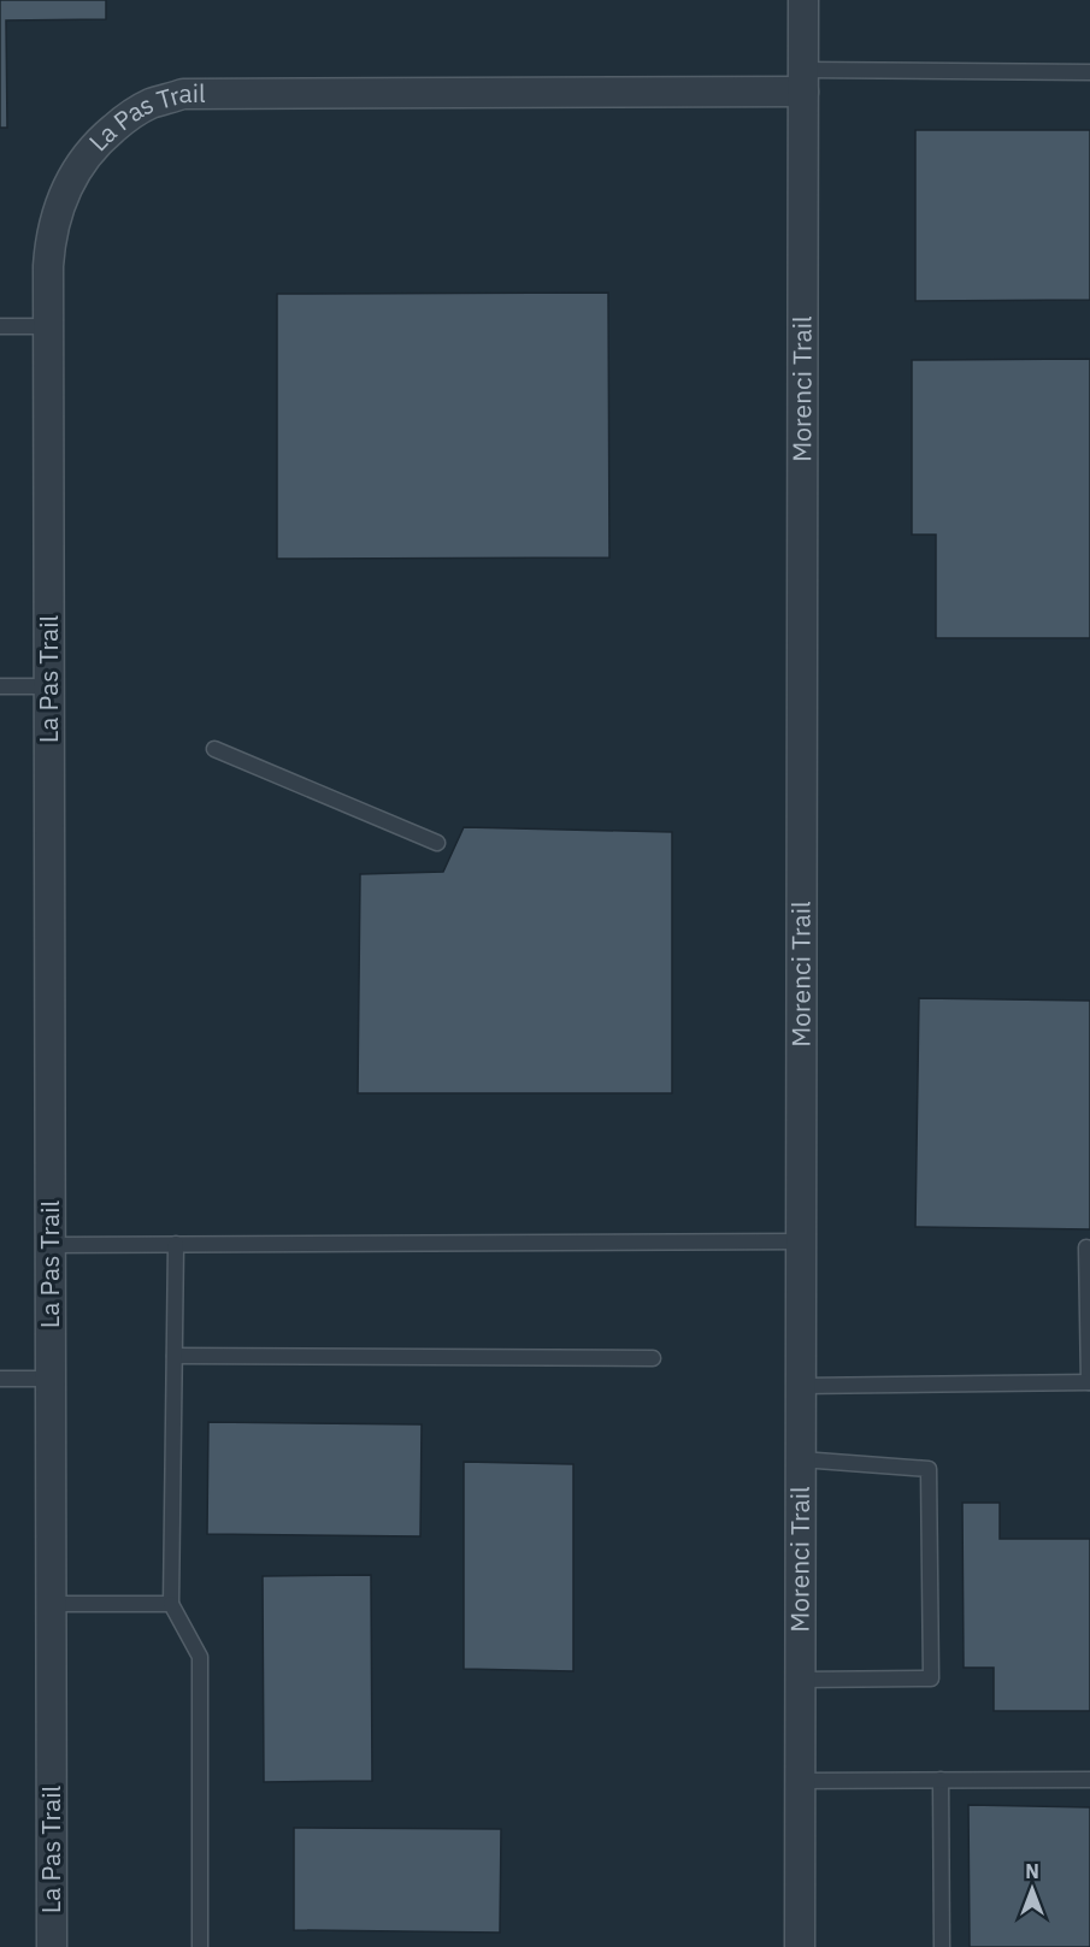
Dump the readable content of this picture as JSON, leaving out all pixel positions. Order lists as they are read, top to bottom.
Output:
{
  "streets": {
    "street": ["La Pas Trail", "Morenci Trail"]
  },
  "crossings": [
    ["La Pas Trail", "Morenci Trail"]
  ],
  "north": "top"
}
